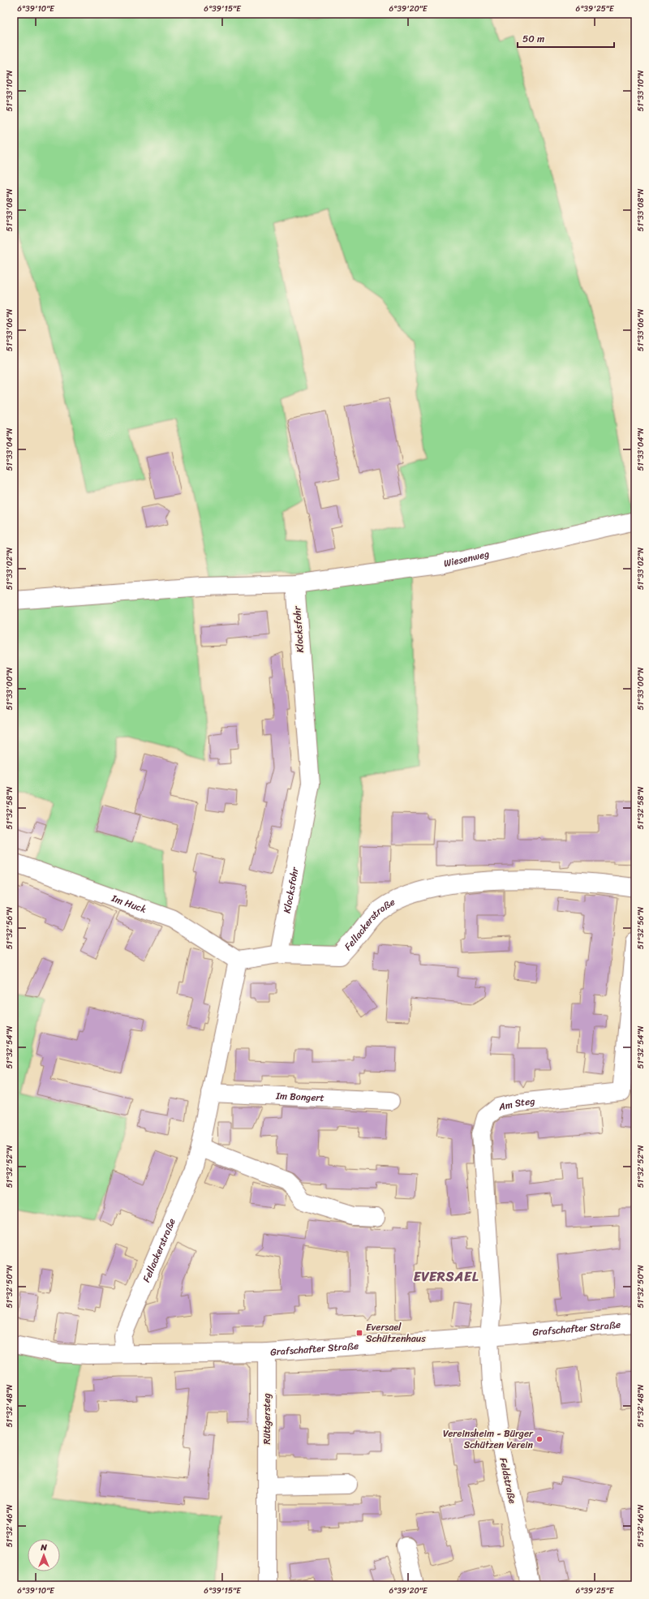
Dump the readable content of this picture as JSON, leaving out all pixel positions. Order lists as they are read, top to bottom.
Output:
{
  "streets": {
    "street": [
      "Wiesenweg",
      "Klocksfohr",
      "Im Huck",
      "Fellackerstraße",
      "Im Bongert",
      "Am Steg",
      "Grafschafter Straße",
      "Rüttgersteg",
      "Feldstraße"
    ]
  },
  "crossings": [
    ["Wiesenweg", "Klocksfohr"],
    ["Klocksfohr", "Fellackerstraße"],
    ["Im Huck", "Fellackerstraße"],
    ["Fellackerstraße", "Im Bongert"],
    ["Fellackerstraße", "Grafschafter Straße"],
    ["Am Steg", "Grafschafter Straße"],
    ["Am Steg", "Feldstraße"],
    ["Grafschafter Straße", "Rüttgersteg"],
    ["Grafschafter Straße", "Feldstraße"]
  ],
  "districts": ["EVERSAEL"],
  "places": {
    "transit": ["Eversael Schützenhaus"],
    "other": ["Vereinsheim - Bürger Schützen Verein"]
  },
  "scale_bar": "50 m",
  "north": "top",
  "coordinates": [
    "6°39'10\"E",
    "6°39'15\"E",
    "6°39'20\"E",
    "6°39'25\"E",
    "51°33'10\"N",
    "51°33'08\"N",
    "51°33'06\"N",
    "51°33'04\"N",
    "51°33'02\"N",
    "51°33'00\"N",
    "51°32'58\"N",
    "51°32'56\"N",
    "51°32'54\"N",
    "51°32'52\"N",
    "51°32'50\"N",
    "51°32'48\"N",
    "51°32'46\"N"
  ]
}
